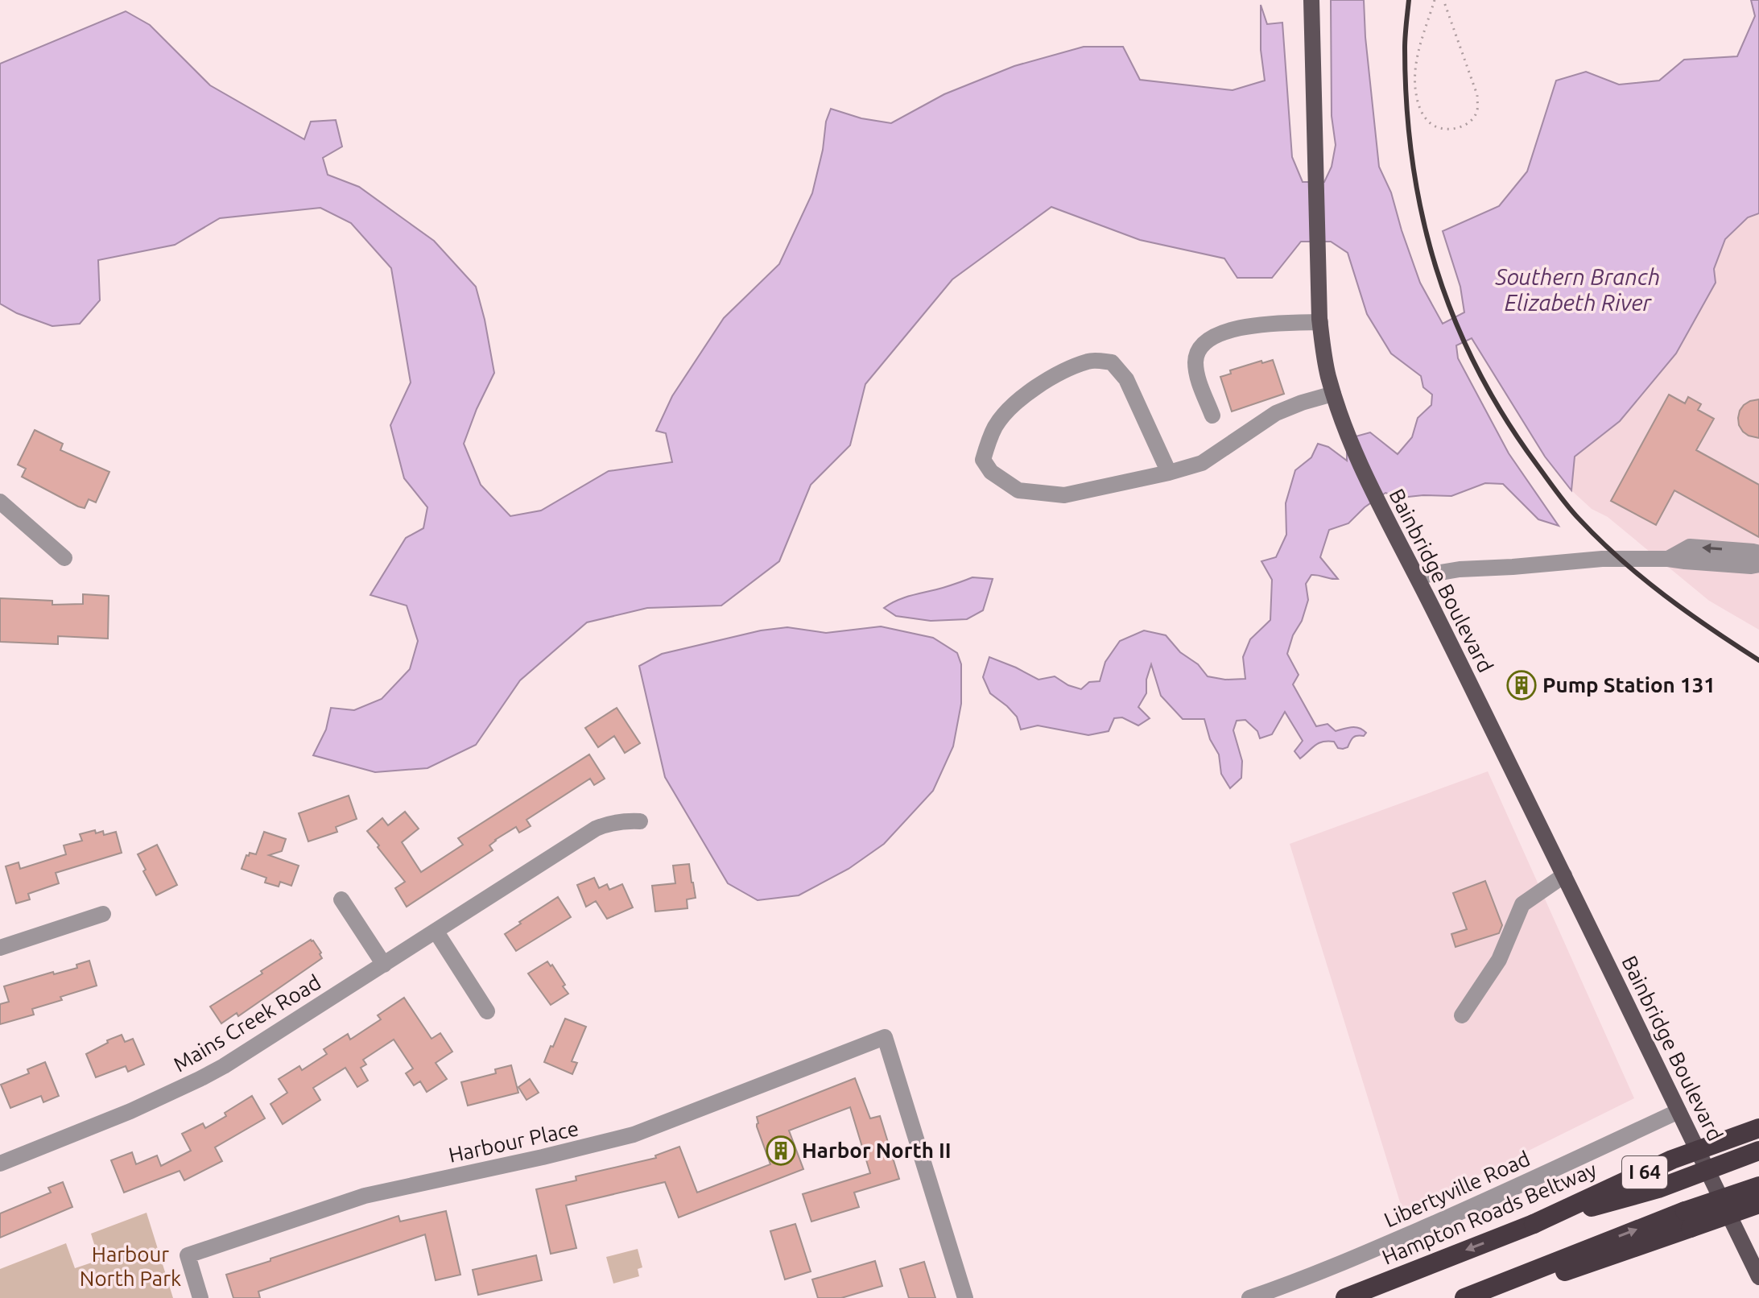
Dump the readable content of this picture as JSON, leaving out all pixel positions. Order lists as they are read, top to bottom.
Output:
{
  "streets": {
    "highway": ["I 64", "Hampton Roads Beltway"],
    "main road": ["Bainbridge Boulevard"],
    "street": ["Mains Creek Road", "Harbour Place", "Libertyville Road"]
  },
  "crossings": [
    ["Bainbridge Boulevard", "Libertyville Road"]
  ],
  "water": ["Southern Branch Elizabeth River"],
  "parks": ["Harbour North Park"],
  "places": {
    "building": ["Pump Station 131", "Harbor North II"]
  }
}
